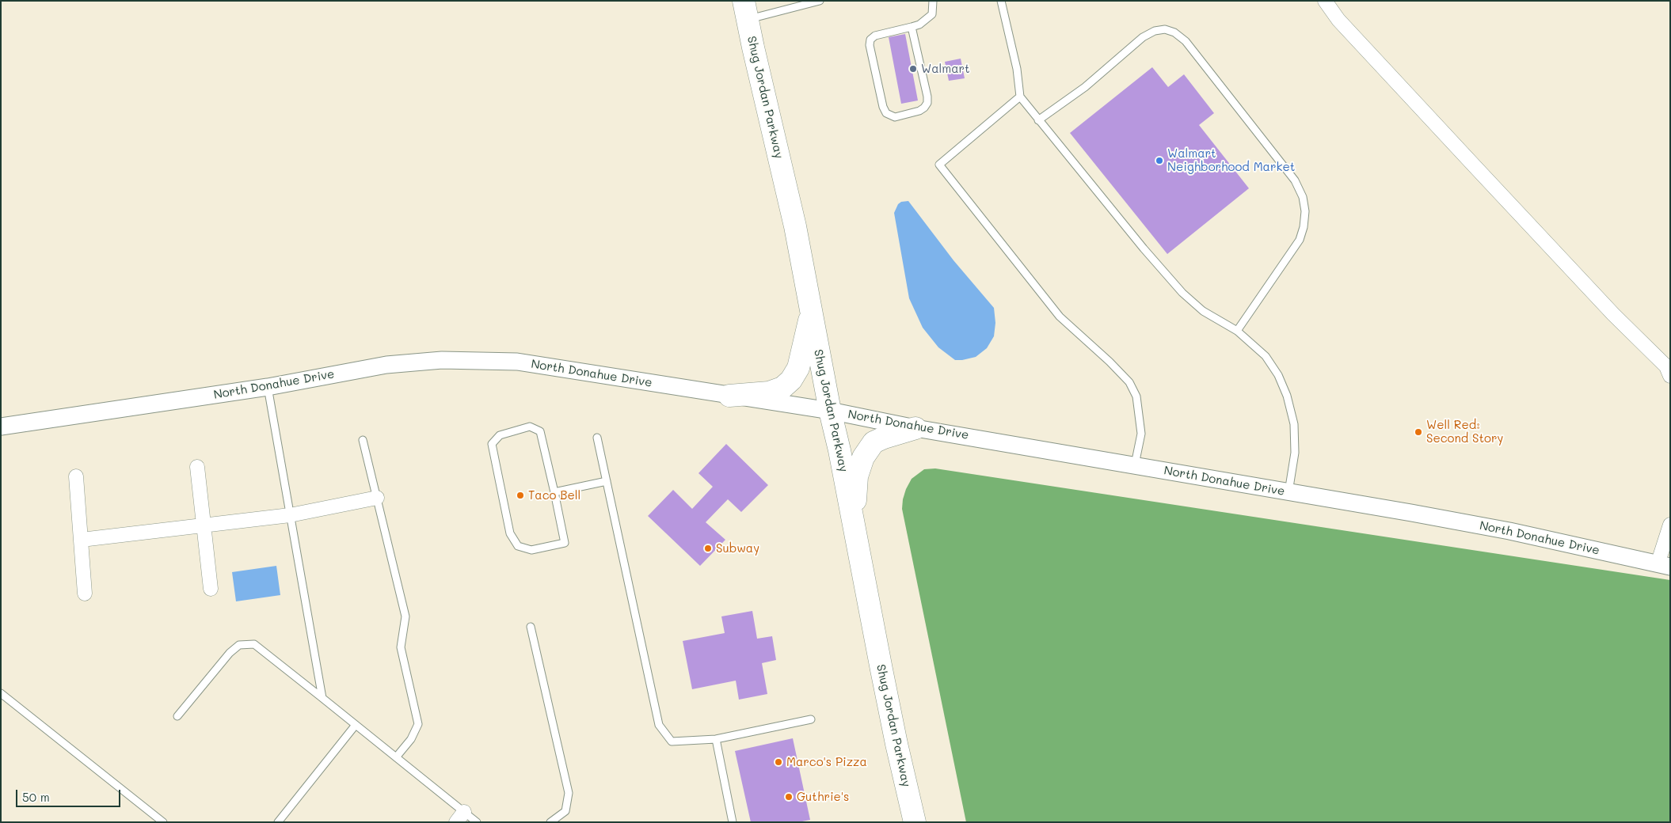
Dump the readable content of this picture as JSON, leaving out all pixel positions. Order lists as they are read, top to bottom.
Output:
{
  "streets": {
    "main road": ["Shug Jordan Parkway"],
    "street": ["North Donahue Drive"]
  },
  "crossings": [
    ["Shug Jordan Parkway", "North Donahue Drive"]
  ],
  "places": [
    "Walmart",
    "Walmart Neighborhood Market",
    "Well Red: Second Story",
    "Taco Bell",
    "Subway",
    "Marco's Pizza",
    "Guthrie's"
  ],
  "scale_bar": "50 m"
}
